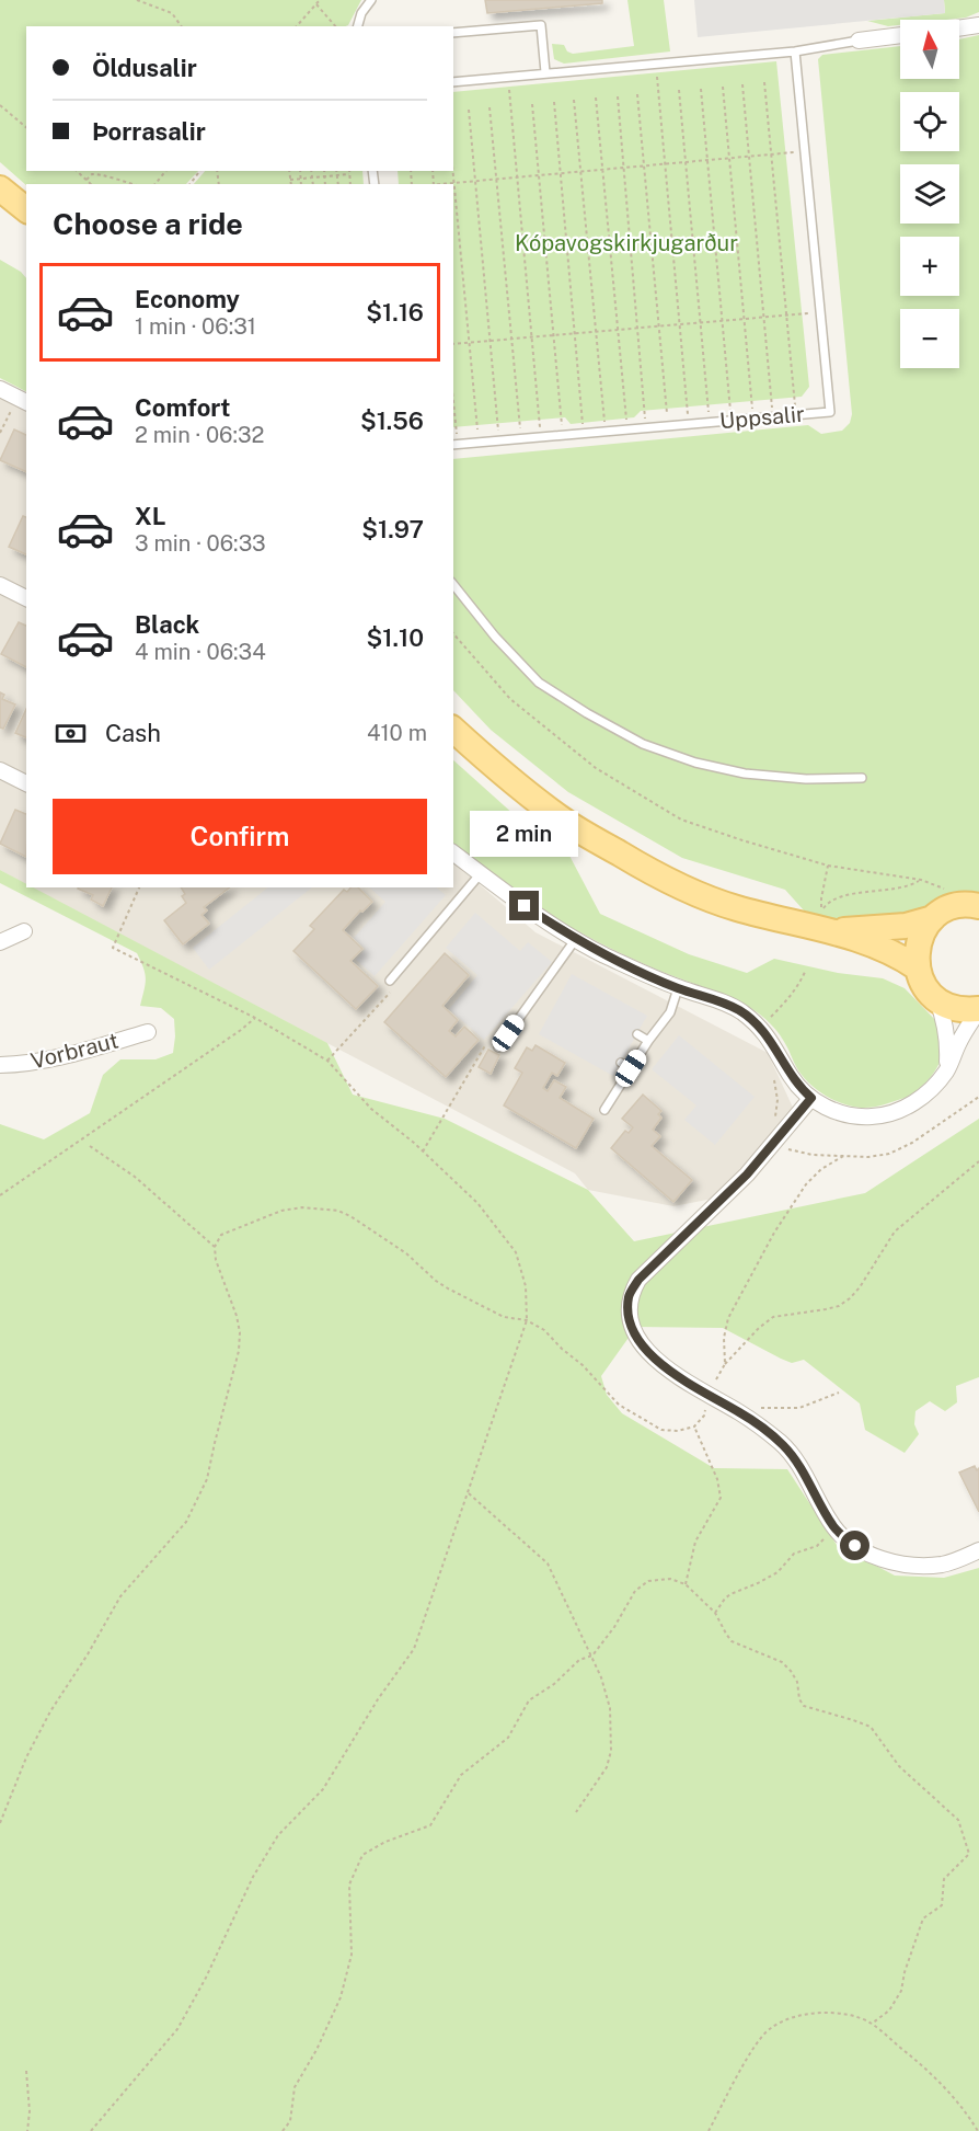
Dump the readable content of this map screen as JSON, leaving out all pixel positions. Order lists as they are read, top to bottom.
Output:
{
  "streets": {
    "street": ["Vorbraut"],
    "lane": ["Uppsalir"]
  },
  "parks": ["Kópavogskirkjugarður"],
  "north": "top",
  "page": {
    "map_buttons": ["+", "−"],
    "banner": ["Öldusalir", "Þorrasalir"],
    "heading": "Choose a ride",
    "list": [
      {
        "name": "Economy",
        "note": "1 min · 06:31",
        "value": "$1.16"
      },
      {
        "name": "Comfort",
        "note": "2 min · 06:32",
        "value": "$1.56"
      },
      {
        "name": "XL",
        "note": "3 min · 06:33",
        "value": "$1.97"
      },
      {
        "name": "Black",
        "note": "4 min · 06:34",
        "value": "$1.10"
      }
    ],
    "pay": ["Cash", "410 m"],
    "buttons": "Confirm",
    "bubble": "2 min"
  }
}
